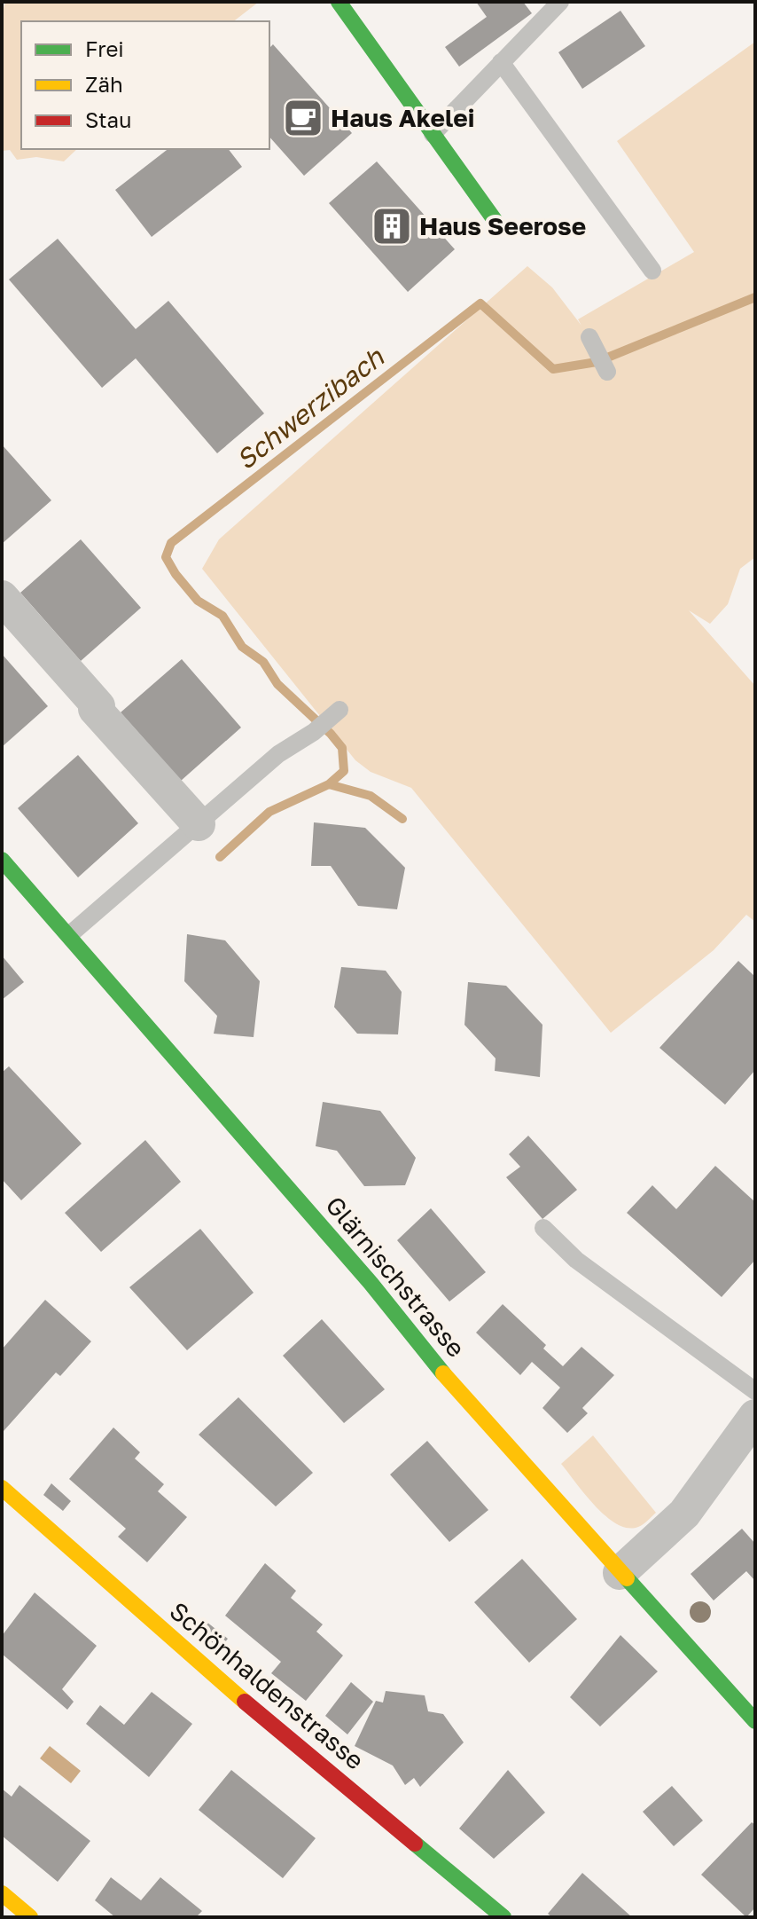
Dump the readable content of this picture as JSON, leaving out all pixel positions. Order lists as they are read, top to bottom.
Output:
{
  "streets": {
    "street": ["Glärnischstrasse", "Schönhaldenstrasse"]
  },
  "water": ["Schwerzibach"],
  "places": {
    "cafe": ["Haus Akelei"],
    "building": ["Haus Seerose"]
  },
  "legend": ["Frei", "Zäh", "Stau"]
}
